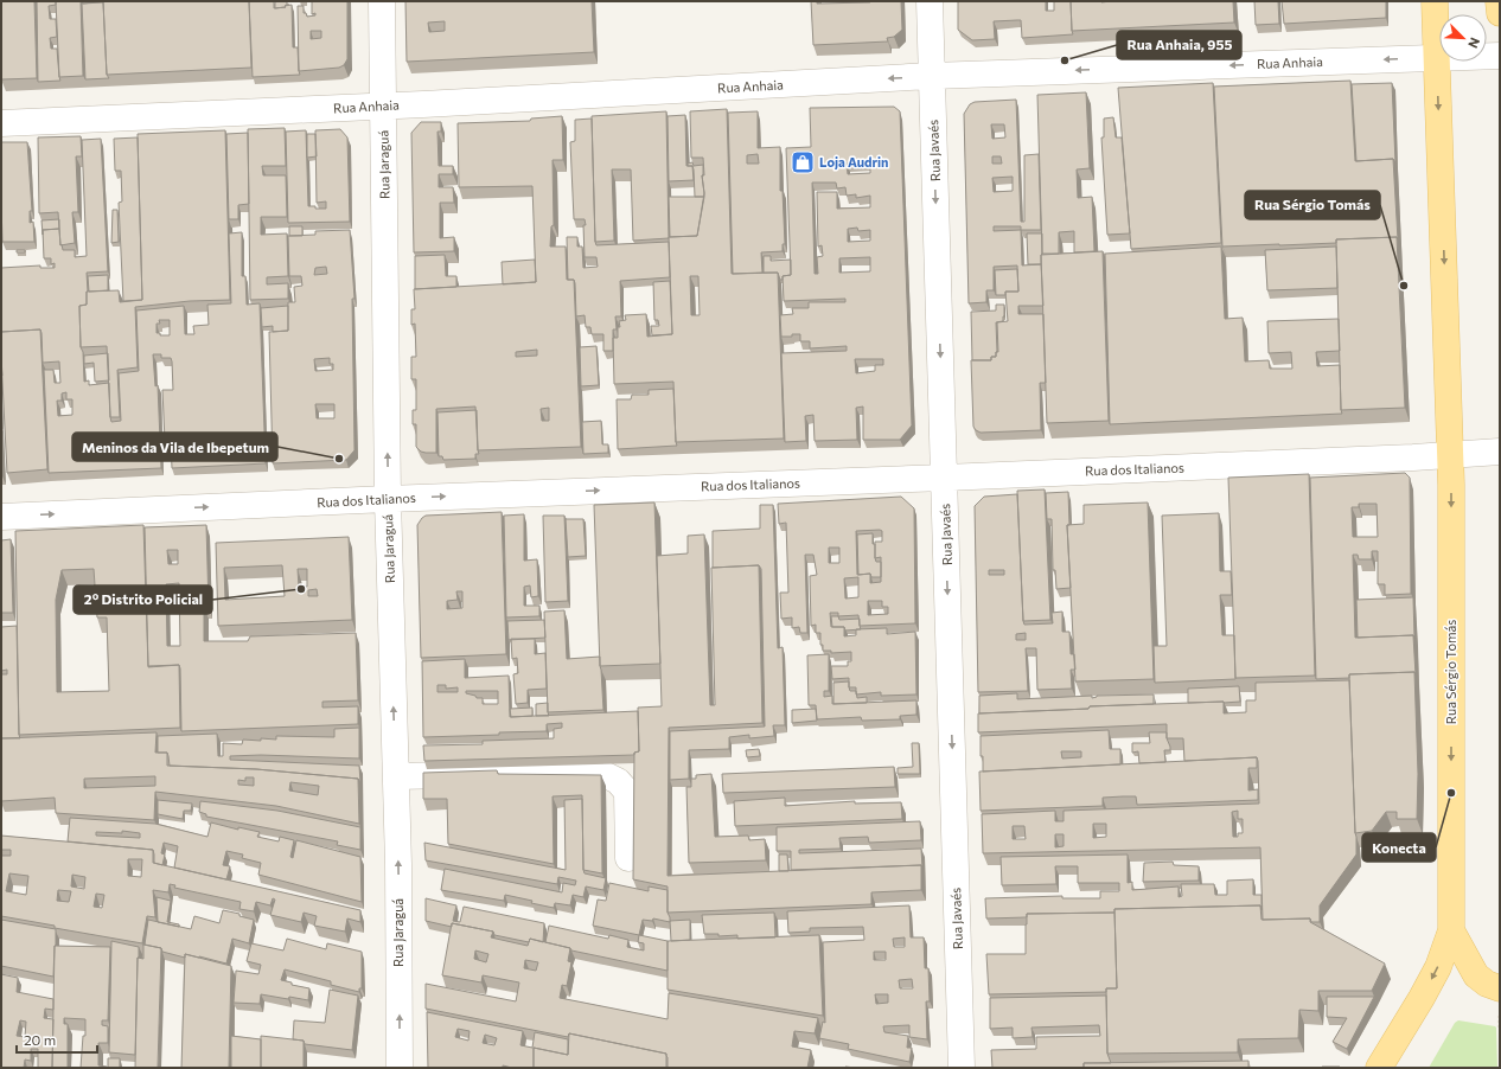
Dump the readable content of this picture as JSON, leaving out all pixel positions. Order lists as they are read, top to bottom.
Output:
{
  "streets": {
    "main road": ["Rua Sérgio Tomás"],
    "street": [
      "Rua Anhaia",
      "Rua Javaés",
      "Rua Jaraguá",
      "Rua dos Italianos"
    ]
  },
  "crossings": [
    ["Rua Anhaia", "Rua Javaés"],
    ["Rua Anhaia", "Rua Jaraguá"],
    ["Rua Anhaia", "Rua Sérgio Tomás"],
    ["Rua Javaés", "Rua dos Italianos"],
    ["Rua Jaraguá", "Rua dos Italianos"],
    ["Rua dos Italianos", "Rua Sérgio Tomás"]
  ],
  "one_way": [
    "Rua Anhaia",
    "Rua Javaés",
    "Rua Jaraguá",
    "Rua dos Italianos",
    "Rua Sérgio Tomás"
  ],
  "places": {
    "other": [
      "Rua Anhaia, 955",
      "Rua Sérgio Tomás",
      "Meninos da Vila de Ibepetum",
      "2º Distrito Policial",
      "Konecta"
    ],
    "shop": ["Loja Audrin"]
  },
  "scale_bar": "20 m",
  "north": "bottom right"
}
